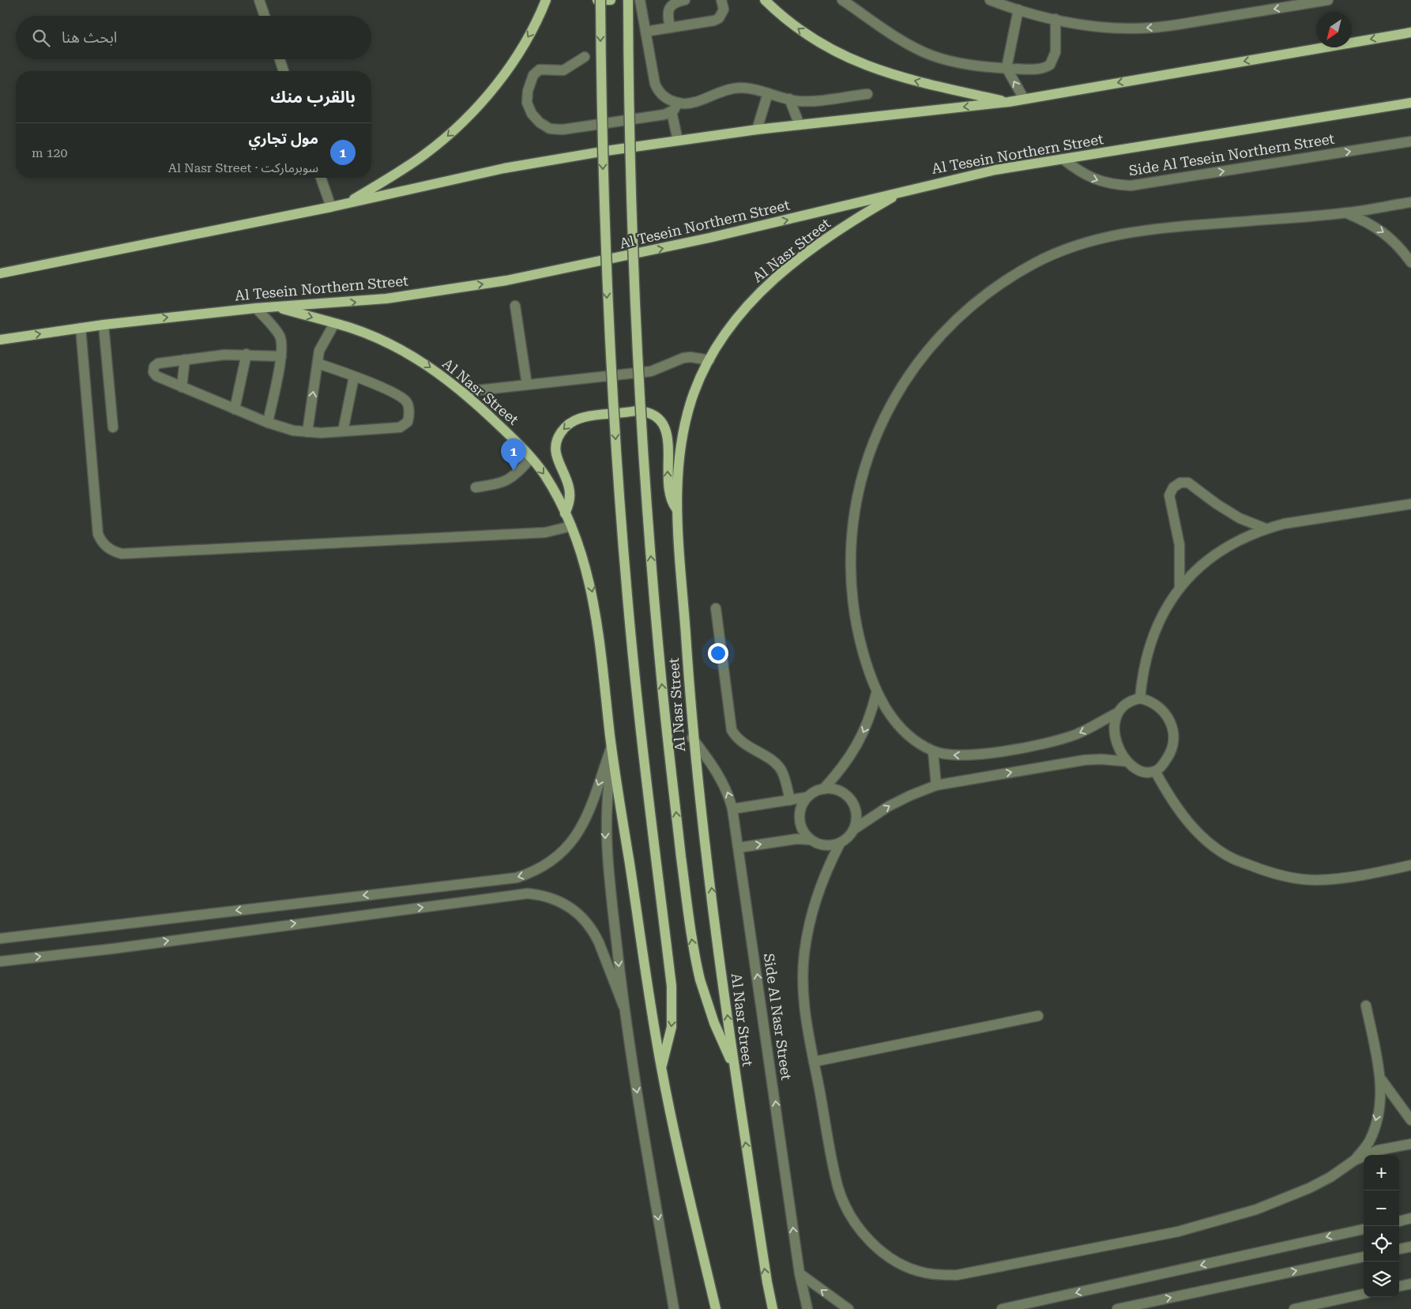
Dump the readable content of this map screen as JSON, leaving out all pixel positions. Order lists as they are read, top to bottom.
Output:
{
  "streets": {
    "main road": ["Al Tesein Northern Street", "Al Nasr Street"],
    "street": ["Side Al Tesein Northern Street", "Side Al Nasr Street"]
  },
  "crossings": [
    ["Al Tesein Northern Street", "Side Al Tesein Northern Street"],
    ["Al Tesein Northern Street", "Al Nasr Street"],
    ["Al Nasr Street", "Side Al Nasr Street"]
  ],
  "one_way": ["Side Al Tesein Northern Street"],
  "north": "bottom left",
  "page": {
    "search": "ابحث هنا",
    "heading": "بالقرب منك",
    "list": [
      {
        "mark": "1",
        "name": "مول تجاري",
        "note": "سوبرماركت · Al Nasr Street",
        "value": "120 m"
      }
    ],
    "pins": "1",
    "map_buttons": ["+", "−"]
  }
}
